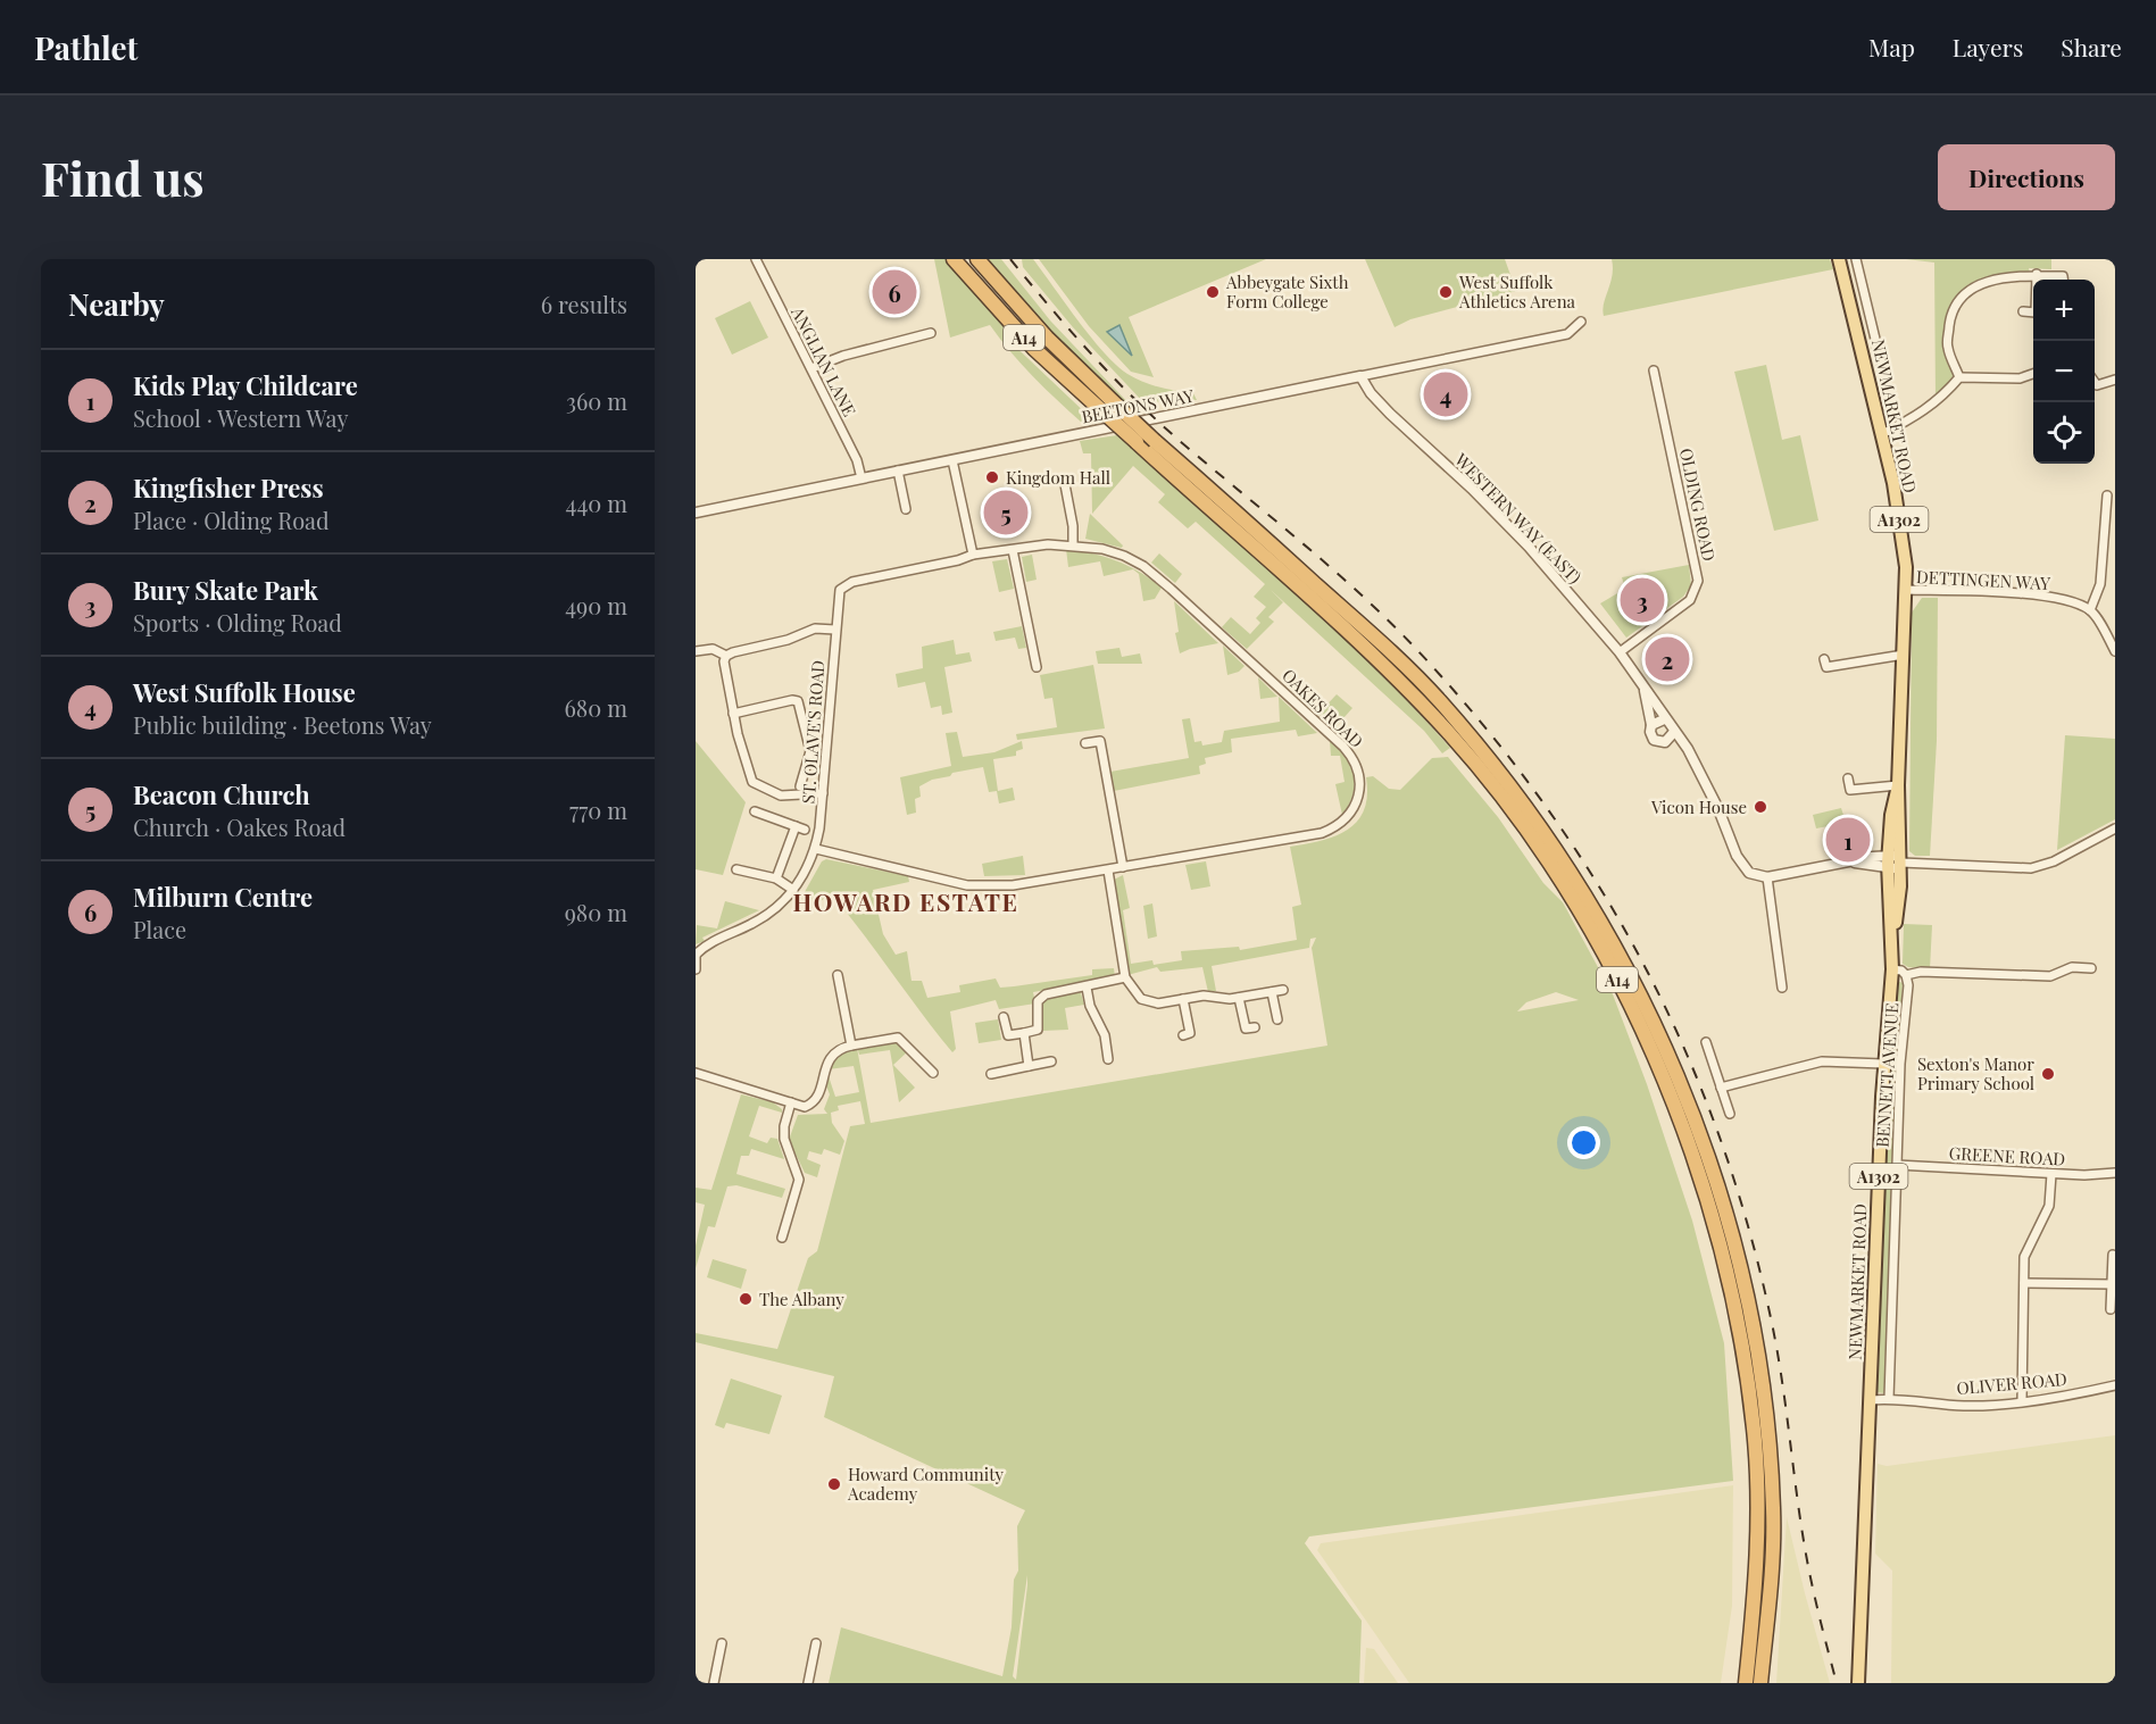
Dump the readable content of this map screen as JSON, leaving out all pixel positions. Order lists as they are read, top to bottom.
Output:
{
  "streets": {
    "highway": ["A14"],
    "main road": ["NEWMARKET ROAD", "A1302"],
    "street": [
      "ANGLIAN LANE",
      "BEETONS WAY",
      "OLDING ROAD",
      "WESTERN WAY (EAST)",
      "DETTINGEN WAY",
      "OAKES ROAD",
      "ST. OLAVE'S ROAD",
      "BENNETT AVENUE",
      "GREENE ROAD",
      "OLIVER ROAD"
    ]
  },
  "crossings": [
    ["ANGLIAN LANE", "BEETONS WAY"],
    ["BEETONS WAY", "WESTERN WAY (EAST)"],
    ["NEWMARKET ROAD", "DETTINGEN WAY"],
    ["NEWMARKET ROAD", "OLIVER ROAD"],
    ["OLDING ROAD", "WESTERN WAY (EAST)"],
    ["OAKES ROAD", "ST. OLAVE'S ROAD"],
    ["BENNETT AVENUE", "GREENE ROAD"],
    ["BENNETT AVENUE", "OLIVER ROAD"]
  ],
  "districts": ["HOWARD ESTATE"],
  "places": [
    "Abbeygate Sixth Form College",
    "West Suffolk Athletics Arena",
    "Kingdom Hall",
    "Vicon House",
    "Sexton's Manor Primary School",
    "The Albany",
    "Howard Community Academy"
  ],
  "page": {
    "header": "Pathlet",
    "nav": ["Map", "Layers", "Share"],
    "buttons": "Directions",
    "title": "Find us",
    "heading": ["Nearby", "6 results"],
    "pins": [
      "6",
      "4",
      "5",
      "3",
      "2",
      "1"
    ],
    "map_buttons": ["+", "−"],
    "list": [
      {
        "mark": "1",
        "name": "Kids Play Childcare",
        "note": "School · Western Way",
        "value": "360 m"
      },
      {
        "mark": "2",
        "name": "Kingfisher Press",
        "note": "Place · Olding Road",
        "value": "440 m"
      },
      {
        "mark": "3",
        "name": "Bury Skate Park",
        "note": "Sports · Olding Road",
        "value": "490 m"
      },
      {
        "mark": "4",
        "name": "West Suffolk House",
        "note": "Public building · Beetons Way",
        "value": "680 m"
      },
      {
        "mark": "5",
        "name": "Beacon Church",
        "note": "Church · Oakes Road",
        "value": "770 m"
      },
      {
        "mark": "6",
        "name": "Milburn Centre",
        "note": "Place",
        "value": "980 m"
      }
    ]
  }
}
